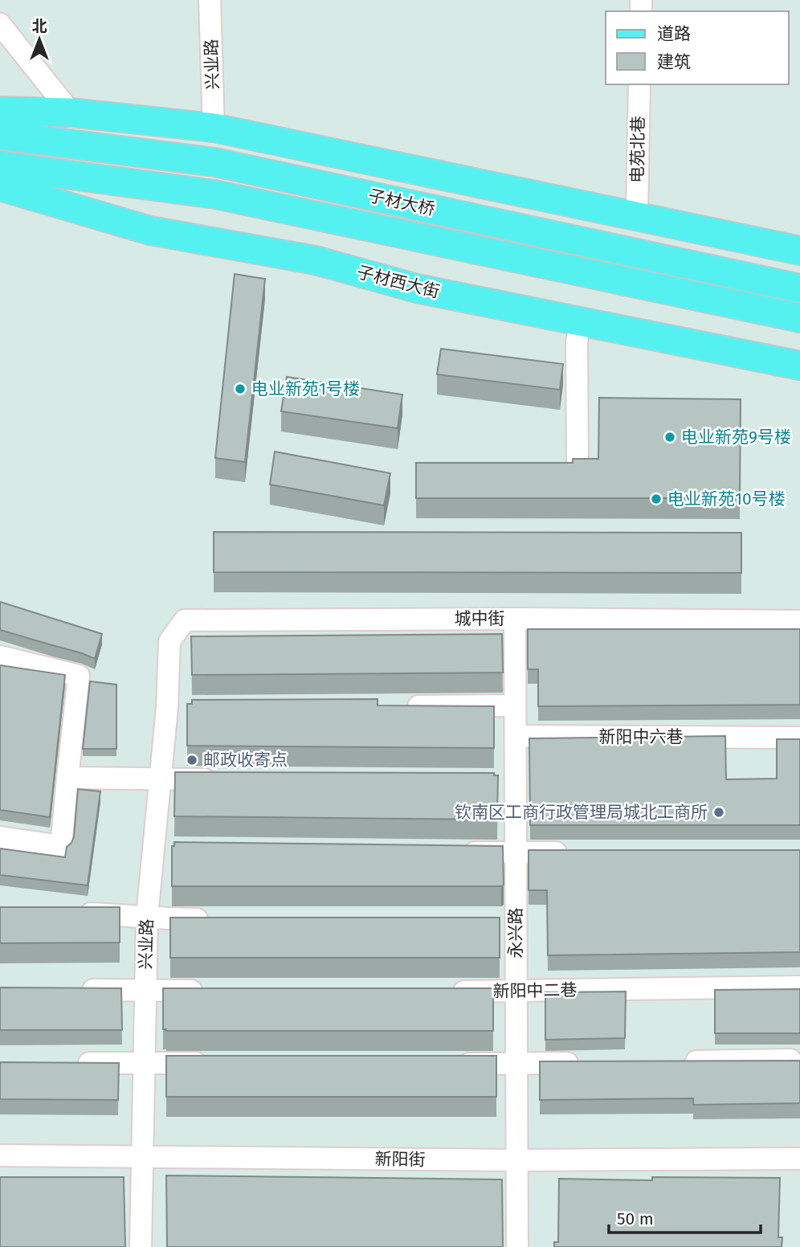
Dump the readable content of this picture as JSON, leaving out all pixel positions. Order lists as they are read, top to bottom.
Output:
{
  "streets": {
    "main road": ["子材大桥", "子材西大街"],
    "street": [
      "兴业路",
      "电苑北巷",
      "城中街",
      "新阳中六巷",
      "永兴路",
      "新阳中二巷",
      "新阳街"
    ]
  },
  "crossings": [
    ["兴业路", "城中街"],
    ["兴业路", "新阳街"],
    ["城中街", "永兴路"],
    ["新阳中六巷", "永兴路"],
    ["永兴路", "新阳中二巷"],
    ["永兴路", "新阳街"]
  ],
  "places": [
    "电业新苑1号楼",
    "电业新苑9号楼",
    "电业新苑10号楼",
    "邮政收寄点",
    "钦南区工商行政管理局城北工商所"
  ],
  "legend": ["道路", "建筑"],
  "scale_bar": "50 m",
  "north": "top"
}
